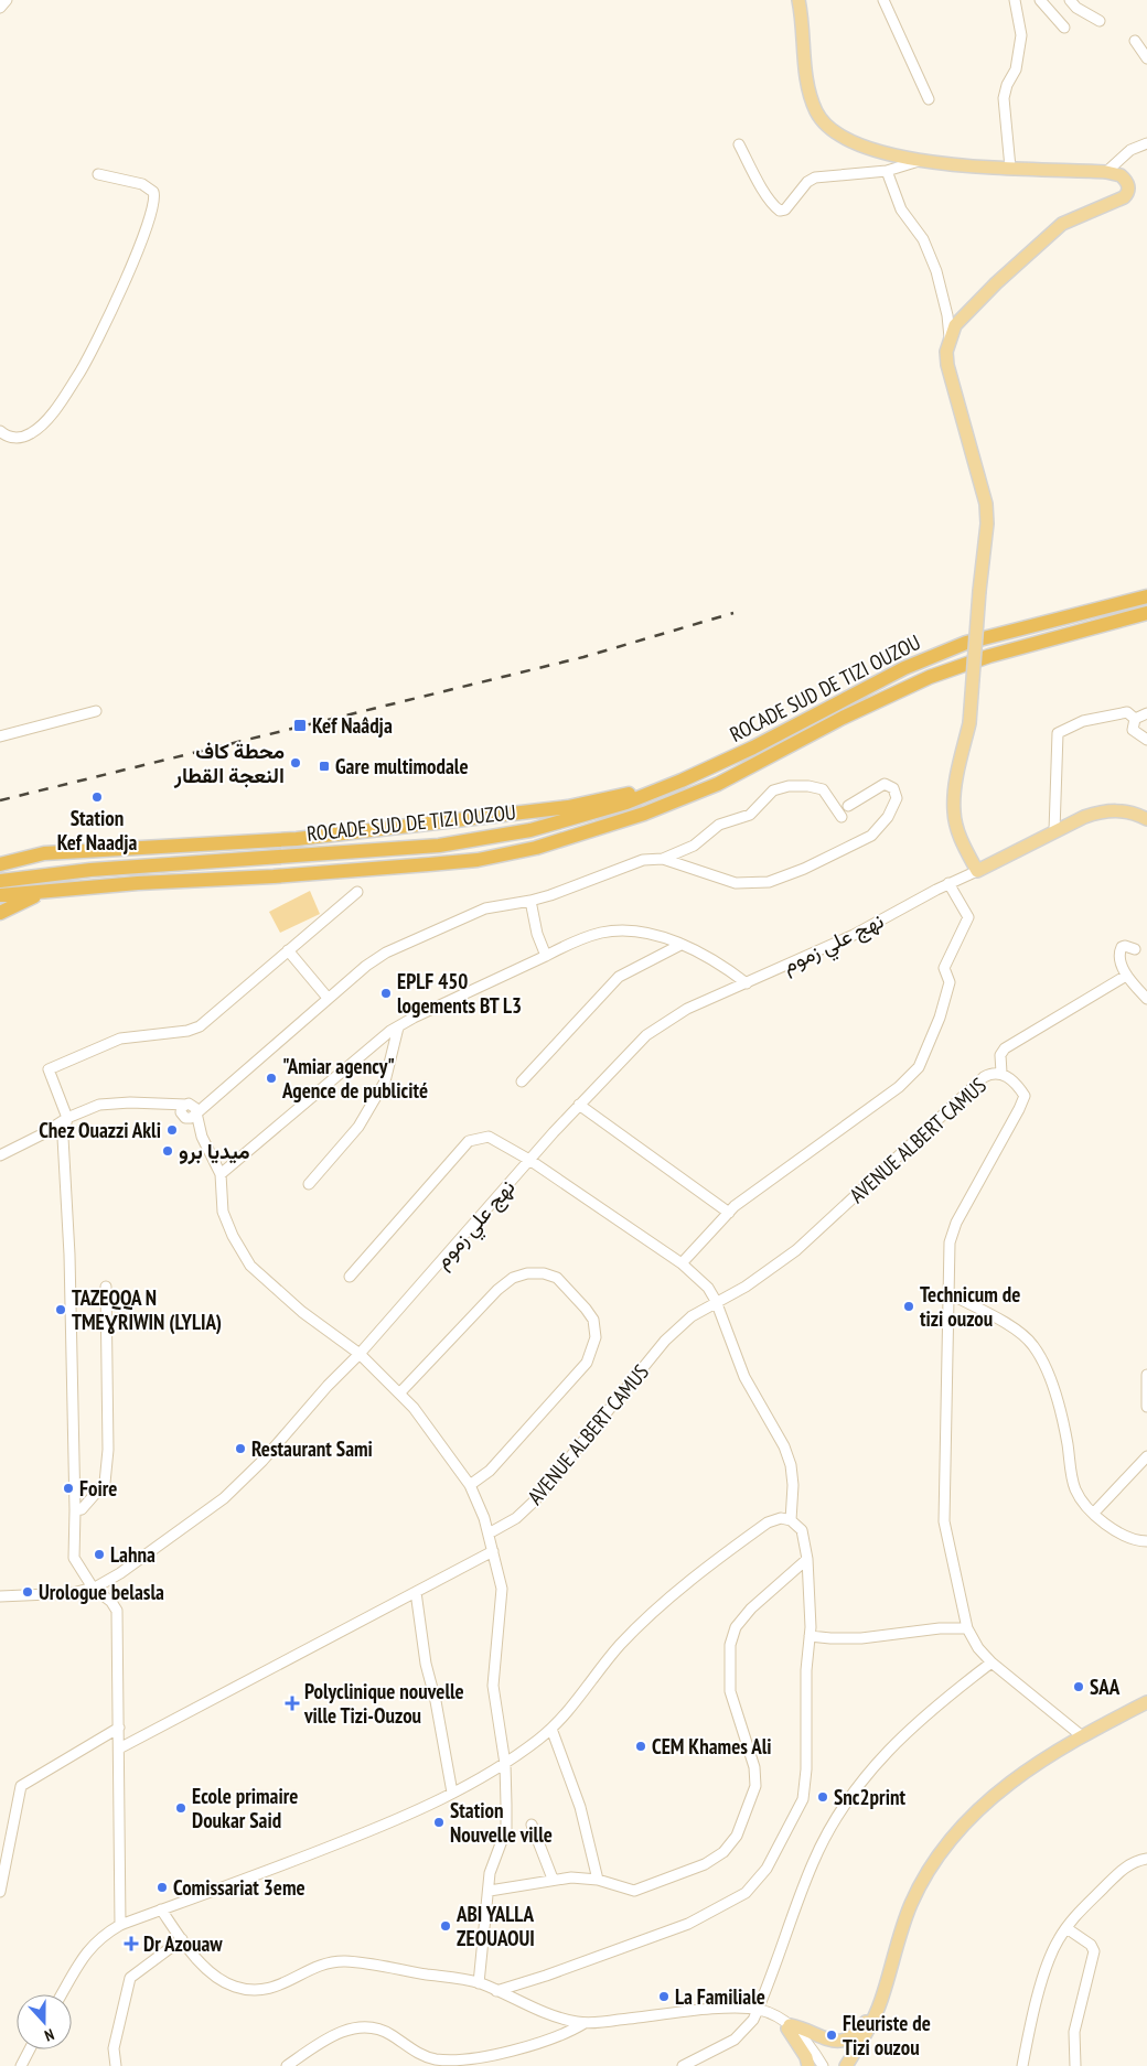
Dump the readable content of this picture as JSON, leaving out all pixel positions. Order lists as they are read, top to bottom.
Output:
{
  "streets": {
    "highway": ["ROCADE SUD DE TIZI OUZOU"],
    "street": ["نهج علي زموم", "AVENUE ALBERT CAMUS"]
  },
  "places": {
    "transit": ["Kef Naâdja", "Gare multimodale"],
    "other": [
      "محطة كاف النعجة القطار",
      "Station Kef Naadja",
      "EPLF 450 logements BT L3",
      "\"Amiar agency\" Agence de publicité",
      "Chez Ouazzi Akli",
      "ميديا برو",
      "Technicum de tizi ouzou",
      "TAZEQQA N TMEƔRIWIN (LYLIA)",
      "Restaurant Sami",
      "Foire",
      "Lahna",
      "Urologue belasla",
      "SAA",
      "CEM Khames Ali",
      "Snc2print",
      "Ecole primaire Doukar Said",
      "Station Nouvelle ville",
      "Comissariat 3eme",
      "ABI YALLA ZEOUAOUI",
      "La Familiale",
      "Fleuriste de Tizi ouzou"
    ],
    "health": ["Polyclinique nouvelle ville Tizi-Ouzou", "Dr Azouaw"]
  },
  "north": "bottom"
}
